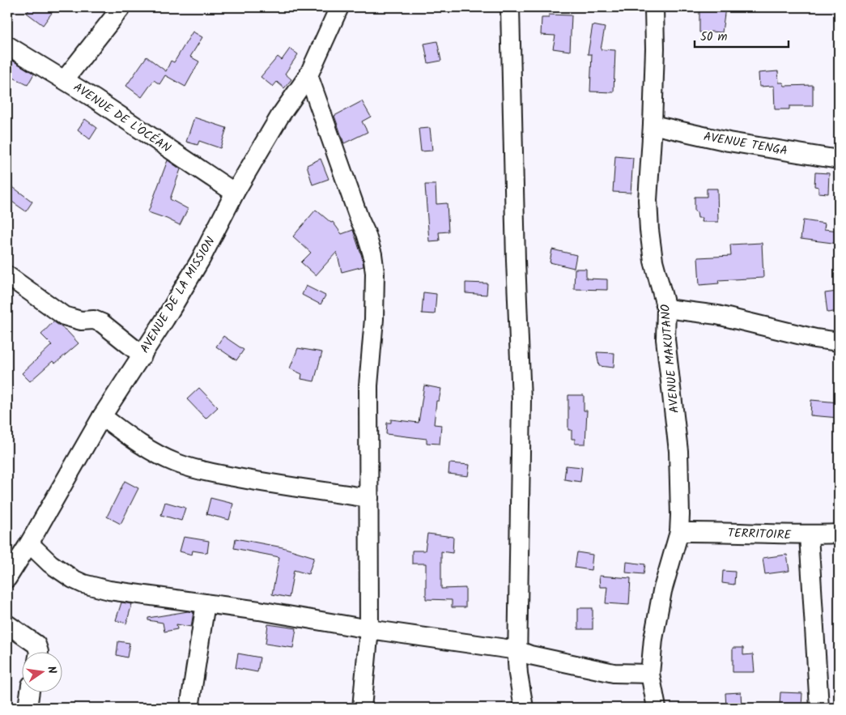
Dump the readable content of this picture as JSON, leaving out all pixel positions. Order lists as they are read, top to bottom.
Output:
{
  "streets": {
    "street": [
      "AVENUE DE L'OCÉAN",
      "AVENUE TENGA",
      "AVENUE DE LA MISSION",
      "AVENUE MAKUTANO",
      "TERRITOIRE"
    ]
  },
  "crossings": [
    ["AVENUE DE L'OCÉAN", "AVENUE DE LA MISSION"],
    ["AVENUE TENGA", "AVENUE MAKUTANO"],
    ["AVENUE MAKUTANO", "TERRITOIRE"]
  ],
  "scale_bar": "50 m",
  "north": "right"
}
